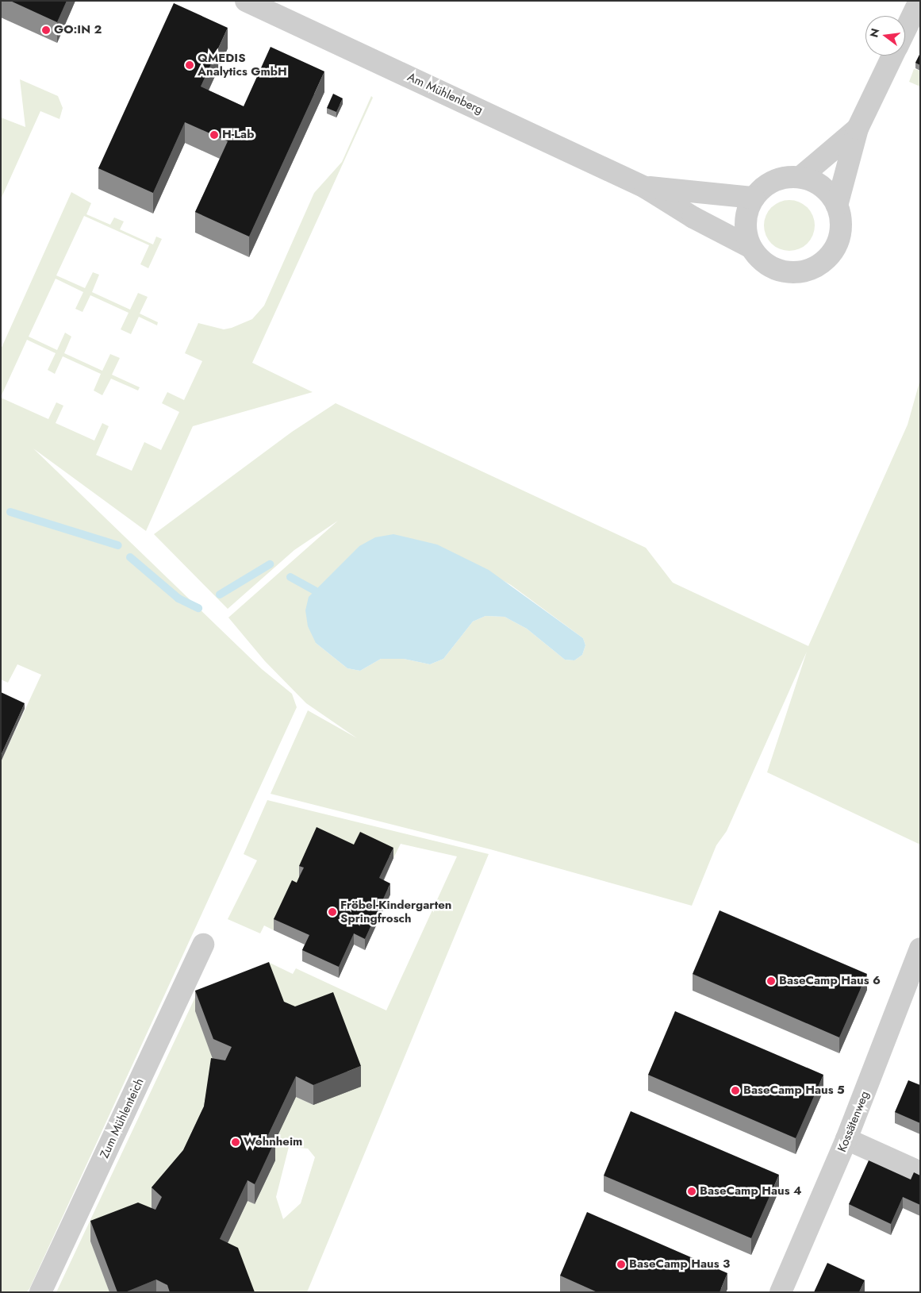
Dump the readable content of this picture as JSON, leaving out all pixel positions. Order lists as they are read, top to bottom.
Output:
{
  "streets": {
    "street": ["Am Mühlenberg", "Zum Mühlenteich", "Kossätenweg"]
  },
  "places": [
    "GO:IN 2",
    "QMEDIS Analytics GmbH",
    "H-Lab",
    "Fröbel-Kindergarten Springfrosch",
    "BaseCamp Haus 6",
    "BaseCamp Haus 5",
    "Wohnheim",
    "BaseCamp Haus 4",
    "BaseCamp Haus 3"
  ],
  "north": "left"
}
